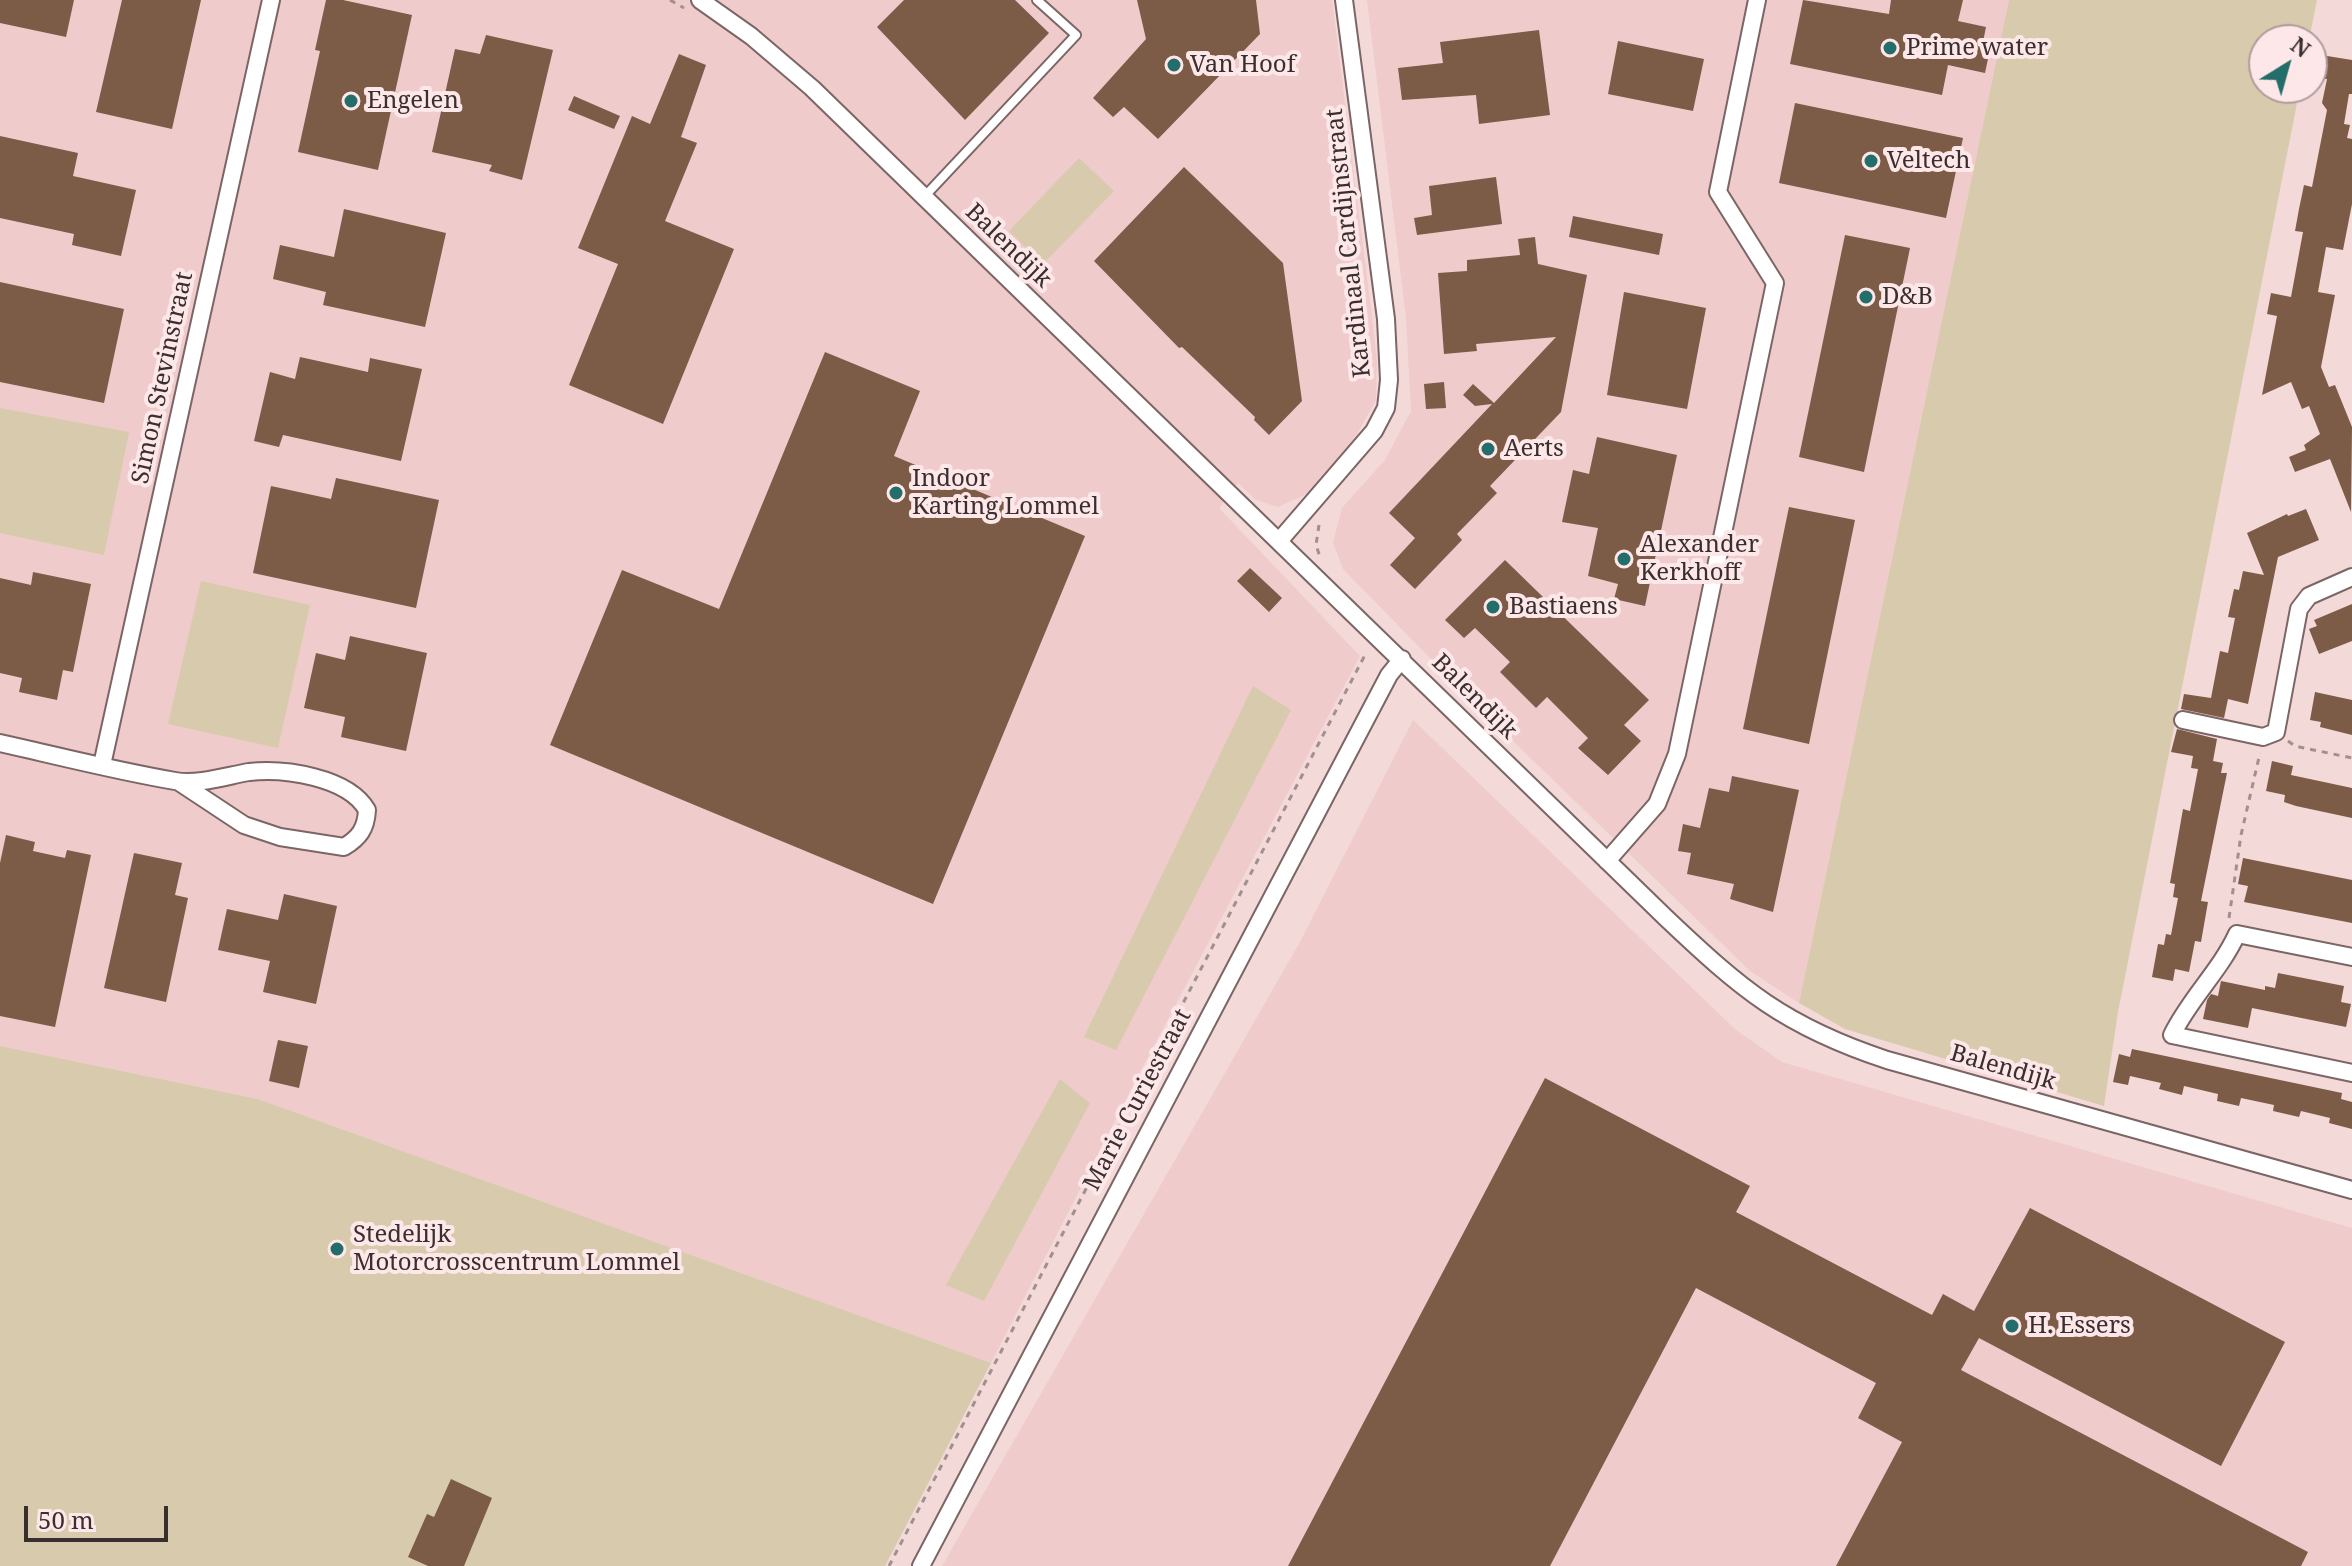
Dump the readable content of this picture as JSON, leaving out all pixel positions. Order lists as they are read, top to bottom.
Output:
{
  "streets": {
    "street": [
      "Kardinaal Cardijnstraat",
      "Balendijk",
      "Simon Stevinstraat",
      "Marie Curiestraat"
    ]
  },
  "crossings": [
    ["Kardinaal Cardijnstraat", "Balendijk"],
    ["Balendijk", "Marie Curiestraat"]
  ],
  "places": [
    "Prime water",
    "Van Hoof",
    "Engelen",
    "Veltech",
    "D&B",
    "Aerts",
    "Indoor Karting Lommel",
    "Alexander Kerkhoff",
    "Bastiaens",
    "Stedelijk Motorcrosscentrum Lommel",
    "H. Essers"
  ],
  "scale_bar": "50 m",
  "north": "top right"
}
